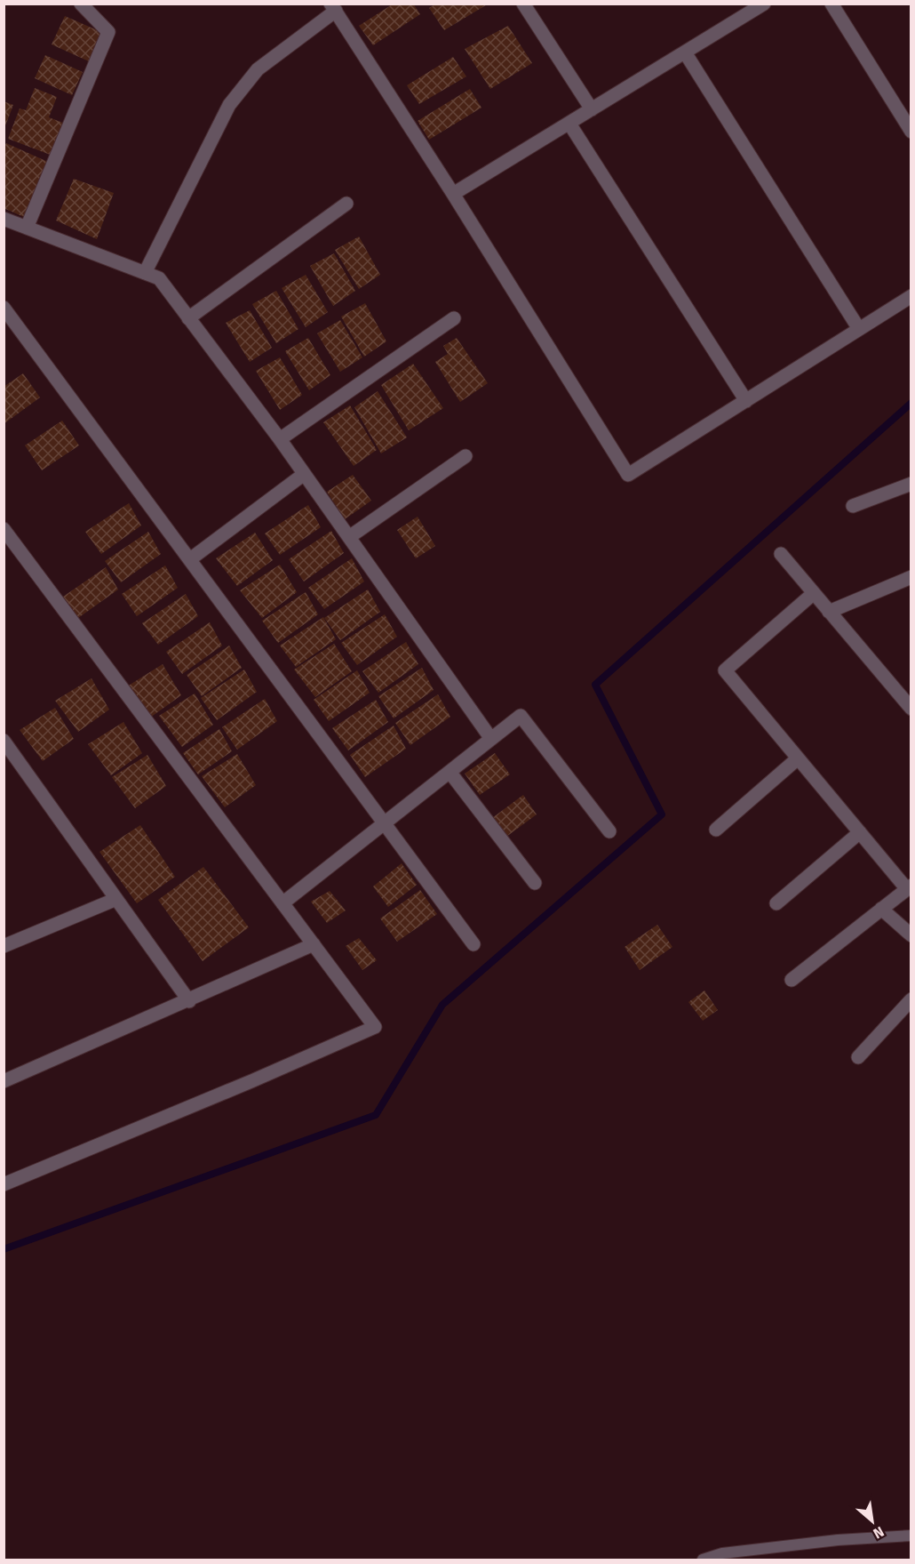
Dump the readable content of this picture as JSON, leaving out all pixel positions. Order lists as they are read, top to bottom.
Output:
{
  "north": "bottom right"
}
